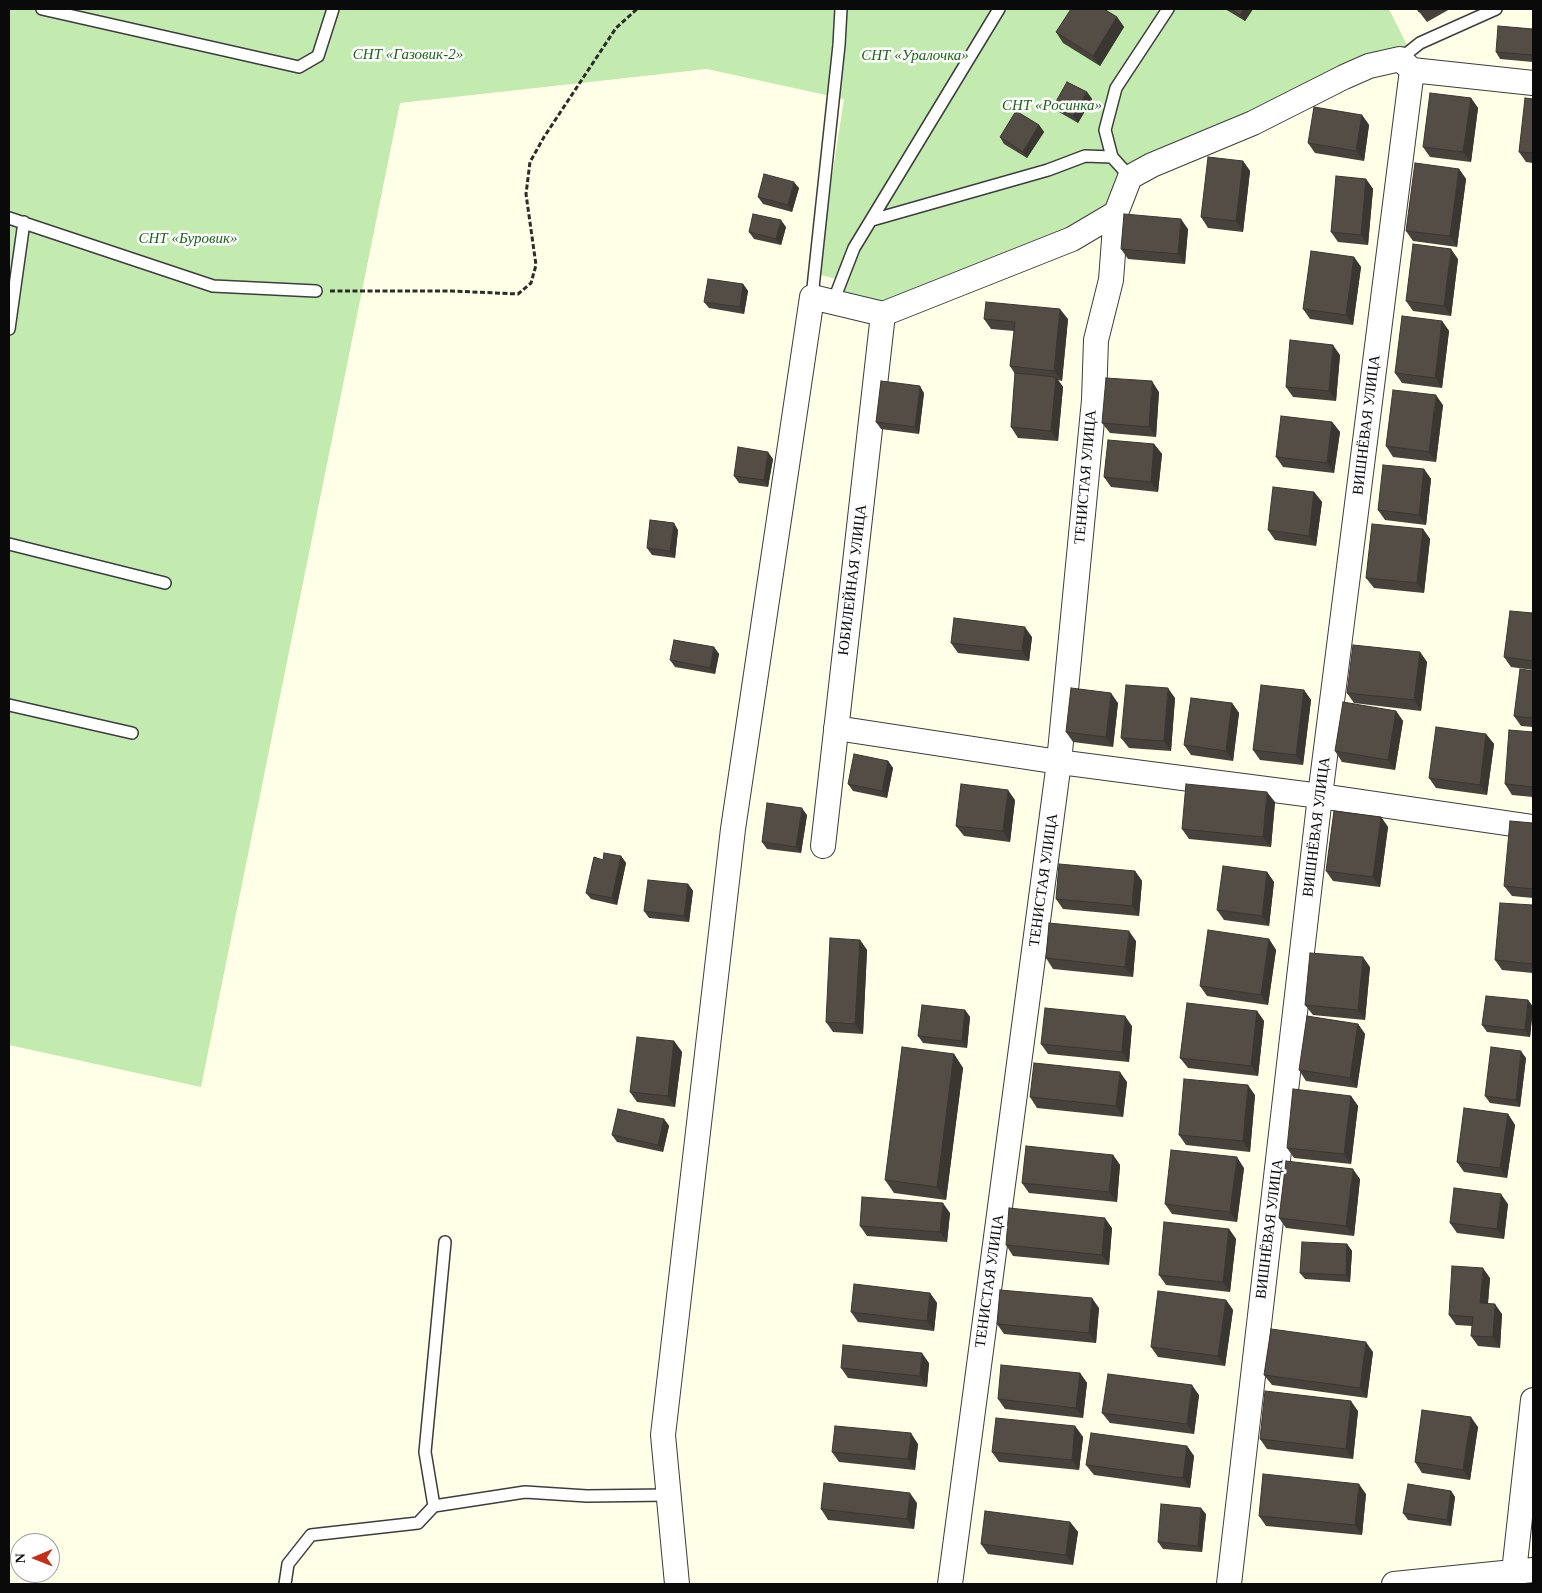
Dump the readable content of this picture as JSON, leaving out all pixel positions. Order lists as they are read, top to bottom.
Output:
{
  "streets": {
    "street": ["ВИШНЁВАЯ УЛИЦА", "ТЕНИСТАЯ УЛИЦА", "ЮБИЛЕЙНАЯ УЛИЦА"]
  },
  "parks": [
    "СНТ «Газовик-2»",
    "СНТ «Уралочка»",
    "СНТ «Росинка»",
    "СНТ «Буровик»"
  ],
  "north": "left"
}
